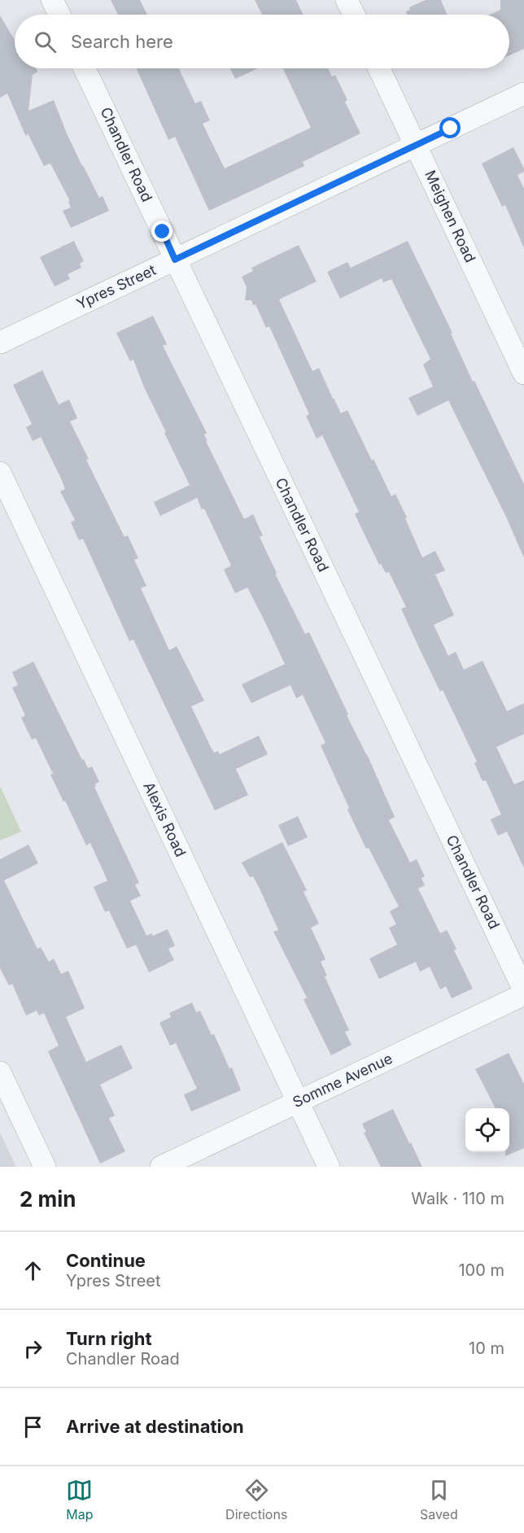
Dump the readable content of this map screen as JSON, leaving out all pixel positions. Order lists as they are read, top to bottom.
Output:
{
  "streets": {
    "street": [
      "Chandler Road",
      "Meighen Road",
      "Ypres Street",
      "Alexis Road",
      "Somme Avenue"
    ]
  },
  "crossings": [
    ["Chandler Road", "Ypres Street"],
    ["Meighen Road", "Ypres Street"],
    ["Alexis Road", "Somme Avenue"]
  ],
  "page": {
    "search": "Search here",
    "heading": ["2 min", "Walk · 110 m"],
    "list": [
      ["Continue", "Ypres Street", "100 m"],
      ["Turn right", "Chandler Road", "10 m"],
      "Arrive at destination"
    ],
    "nav": ["Map", "Directions", "Saved"]
  }
}
